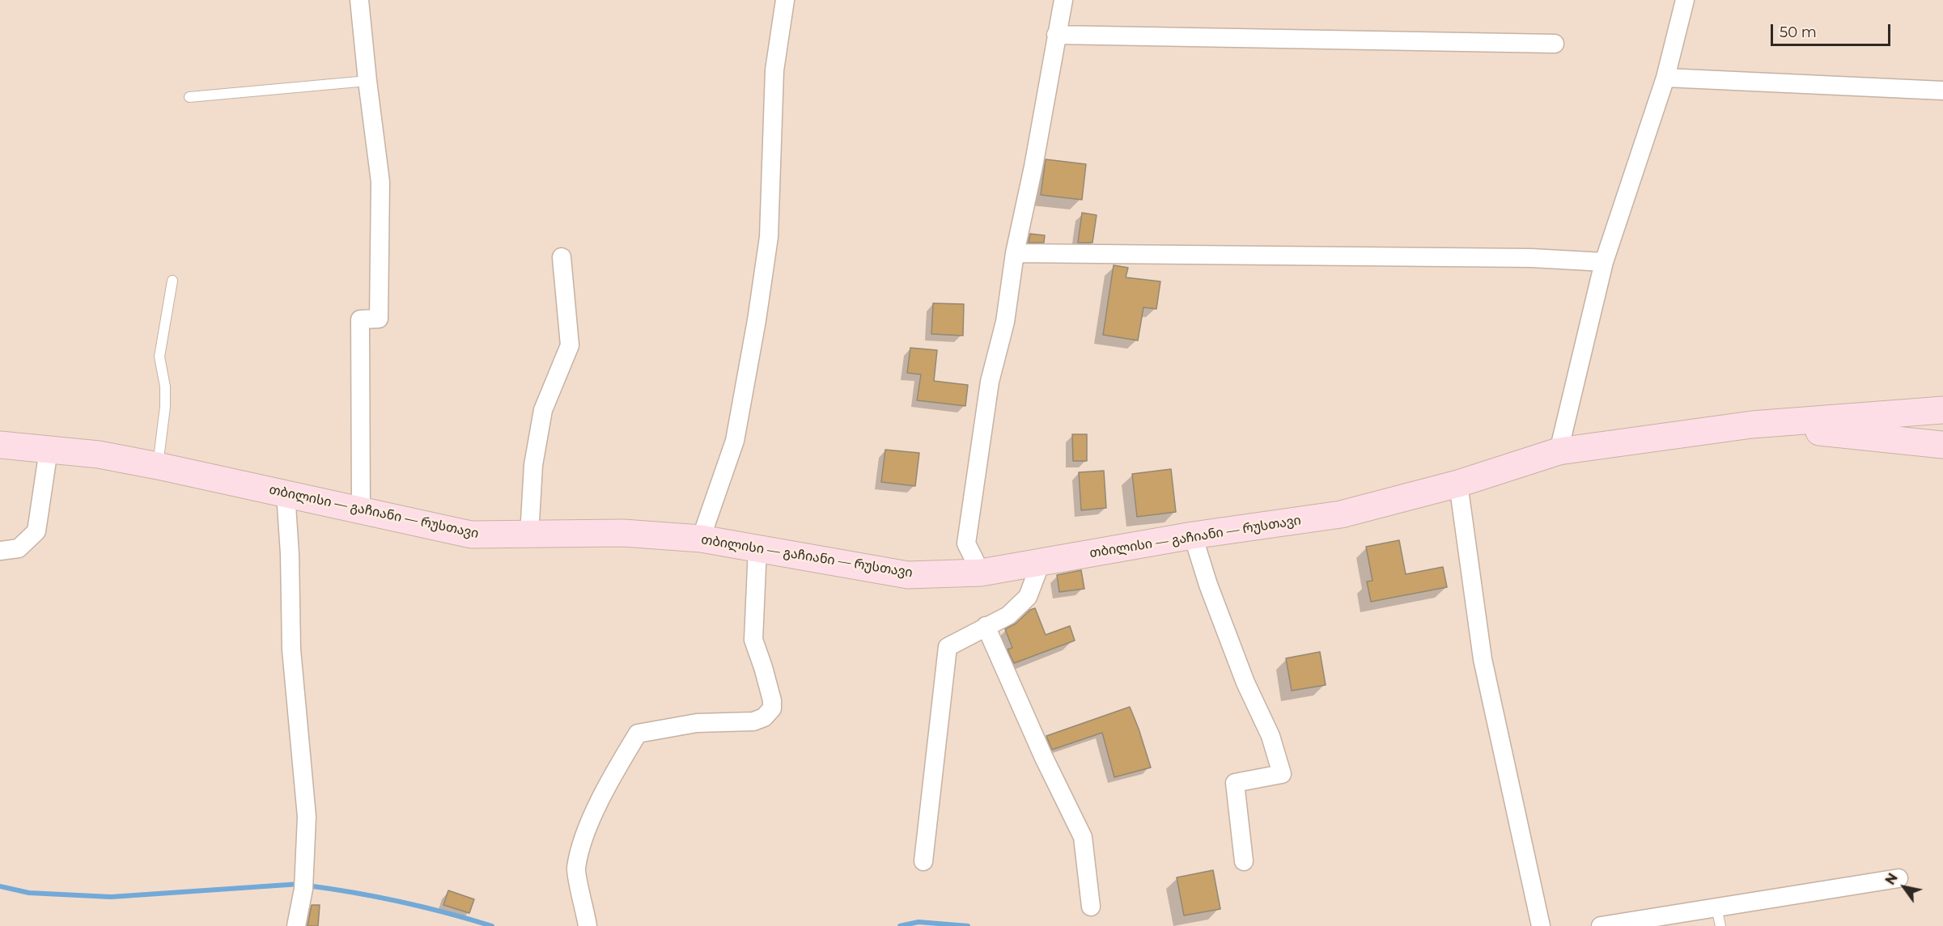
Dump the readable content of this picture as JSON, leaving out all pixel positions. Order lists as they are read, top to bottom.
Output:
{
  "streets": {
    "main road": ["თბილისი — გაჩიანი — რუსთავი"]
  },
  "scale_bar": "50 m",
  "north": "top left"
}
